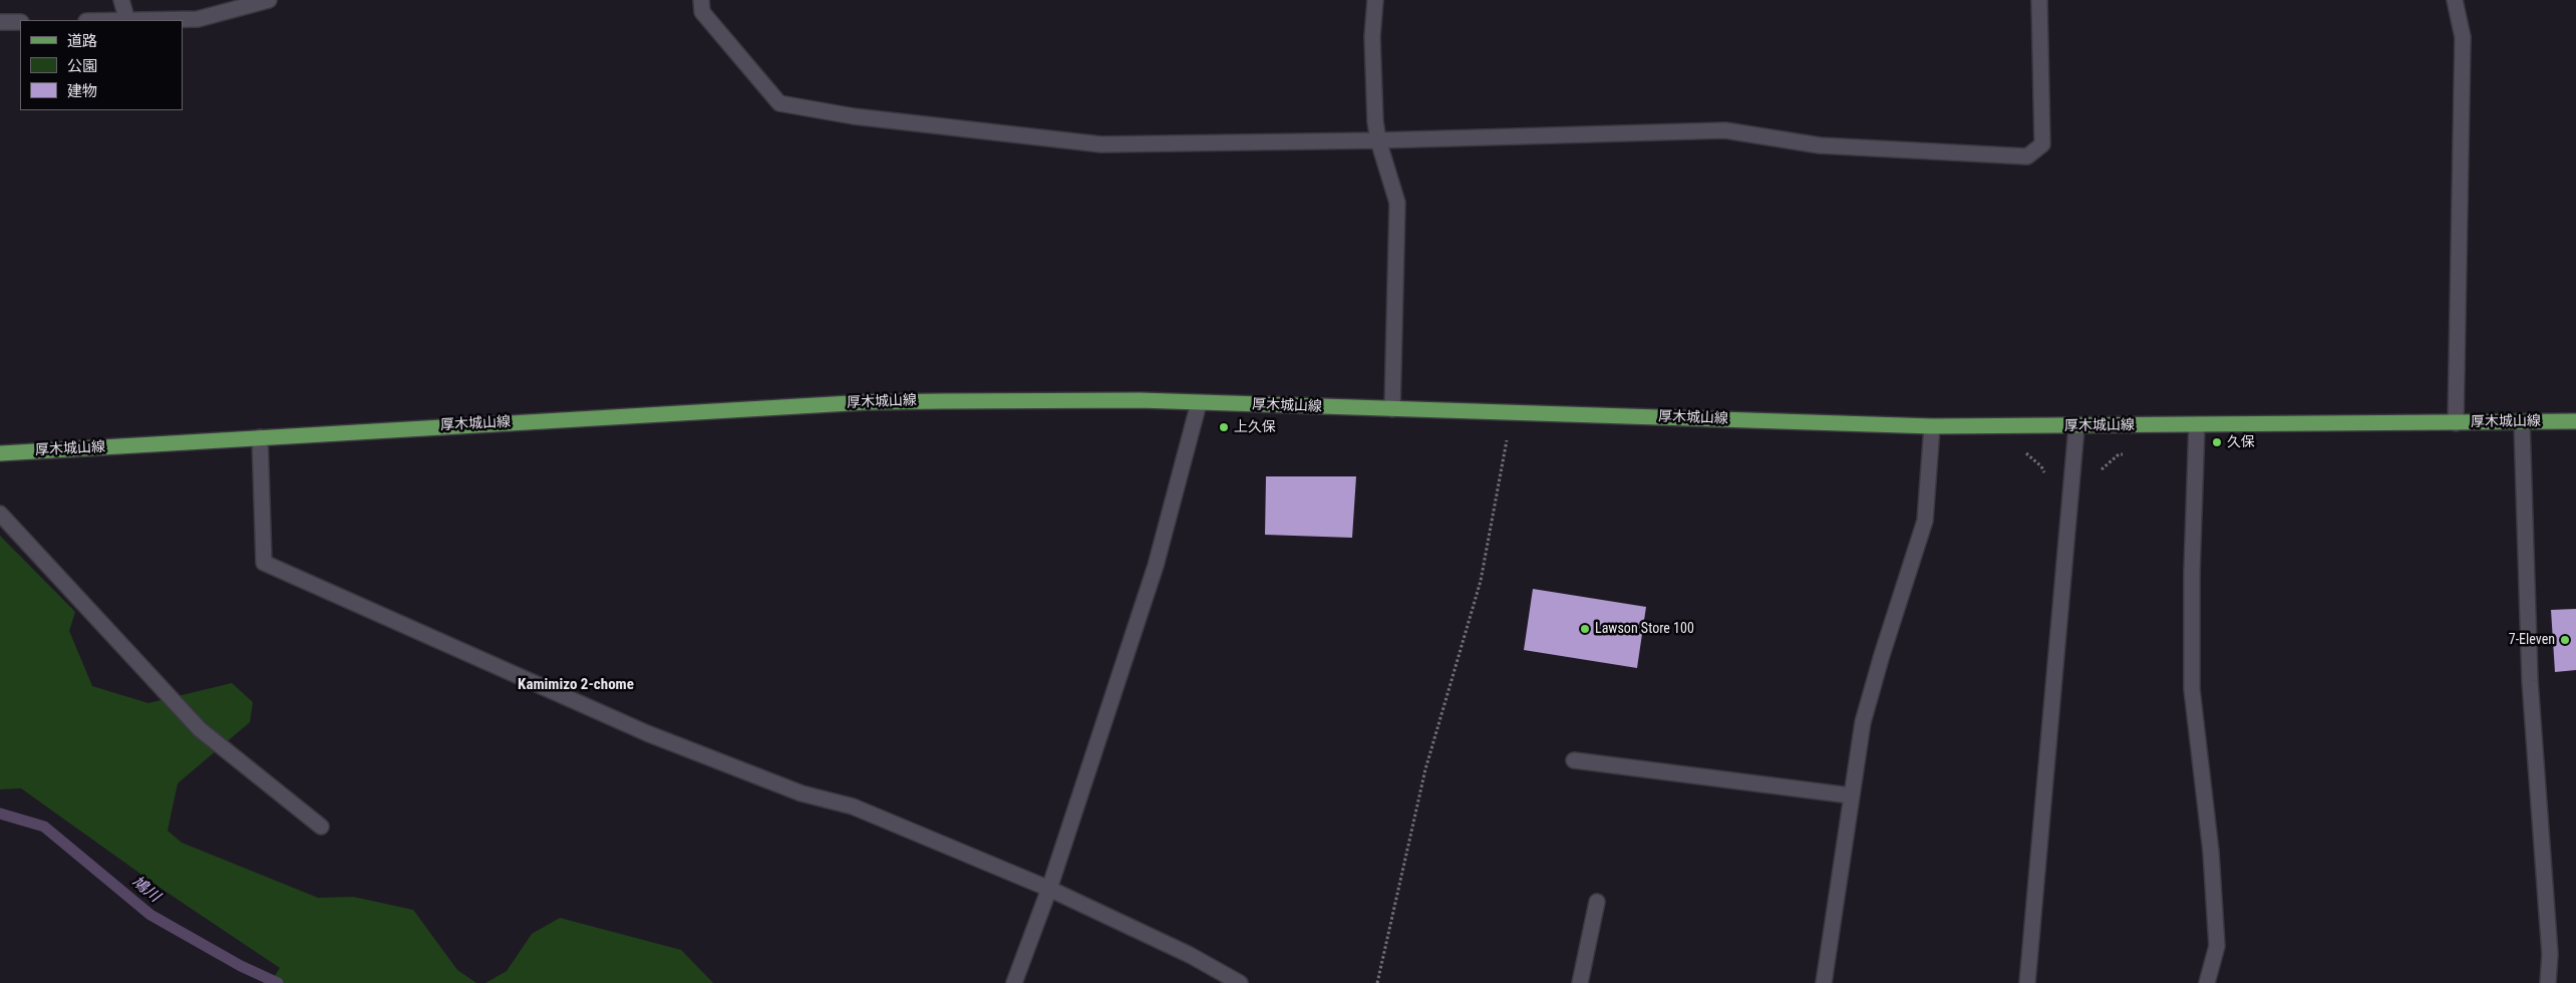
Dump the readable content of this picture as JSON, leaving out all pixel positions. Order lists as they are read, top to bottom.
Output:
{
  "streets": {
    "main road": ["厚木城山線"]
  },
  "districts": ["Kamimizo 2-chome"],
  "water": ["鳩川"],
  "places": [
    "上久保",
    "久保",
    "Lawson Store 100",
    "7-Eleven"
  ],
  "legend": ["道路", "公園", "建物"]
}
